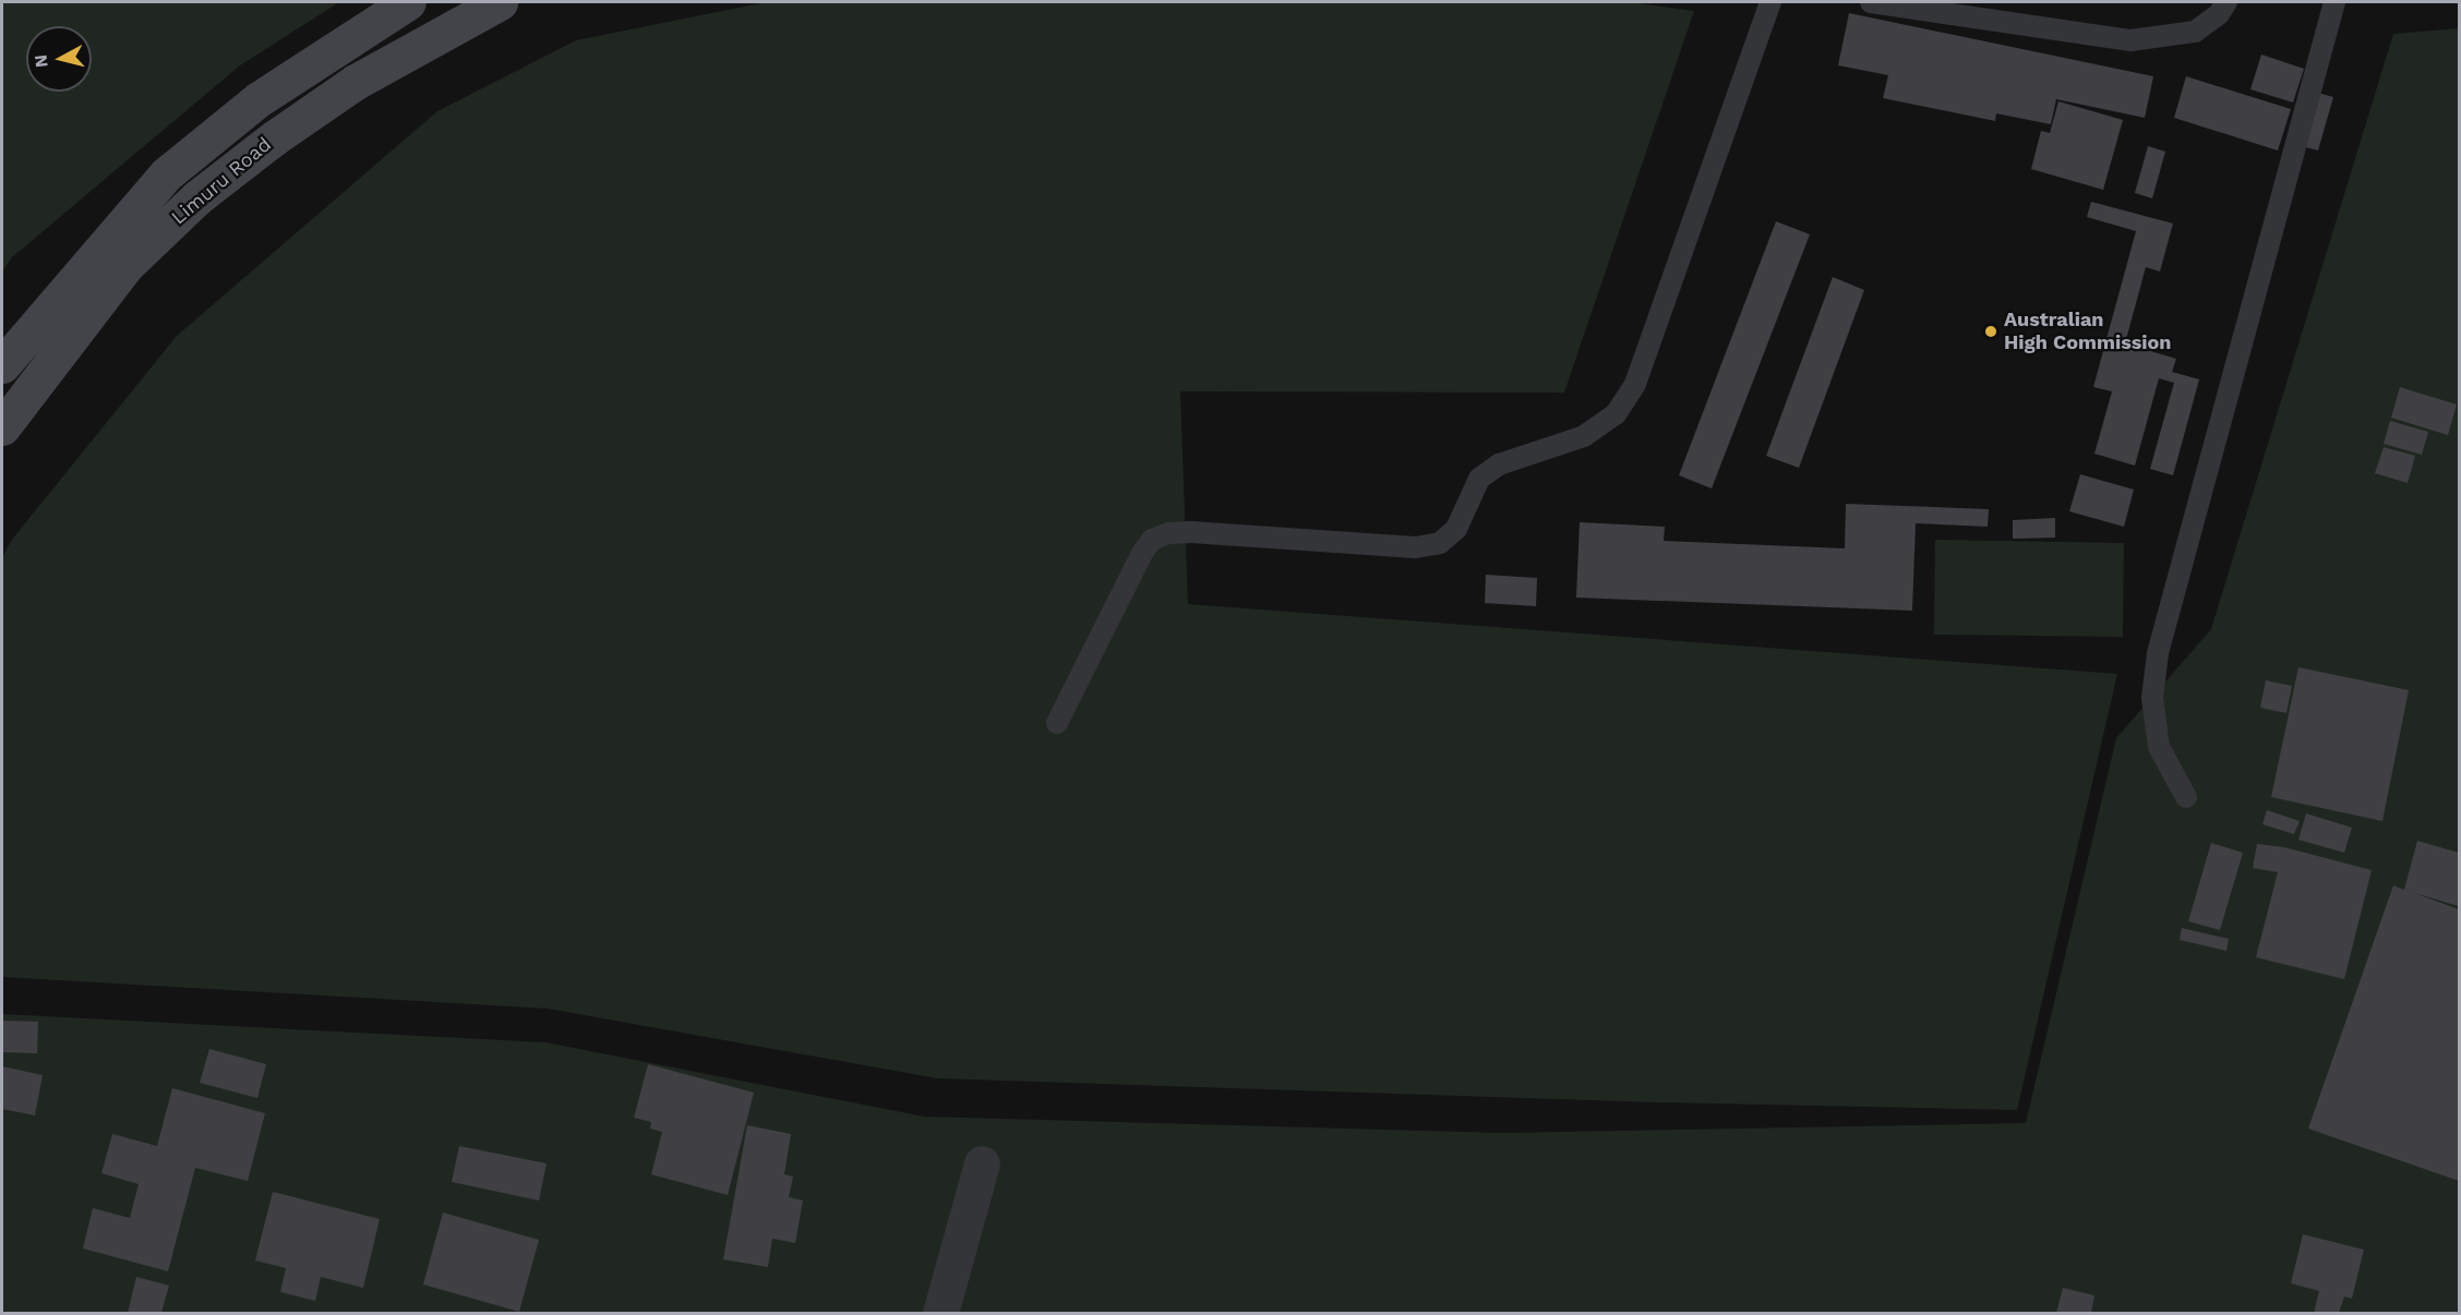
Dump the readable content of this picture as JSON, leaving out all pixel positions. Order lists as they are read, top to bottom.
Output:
{
  "streets": {
    "main road": ["Limuru Road"]
  },
  "places": ["Australian High Commission"],
  "north": "left"
}
